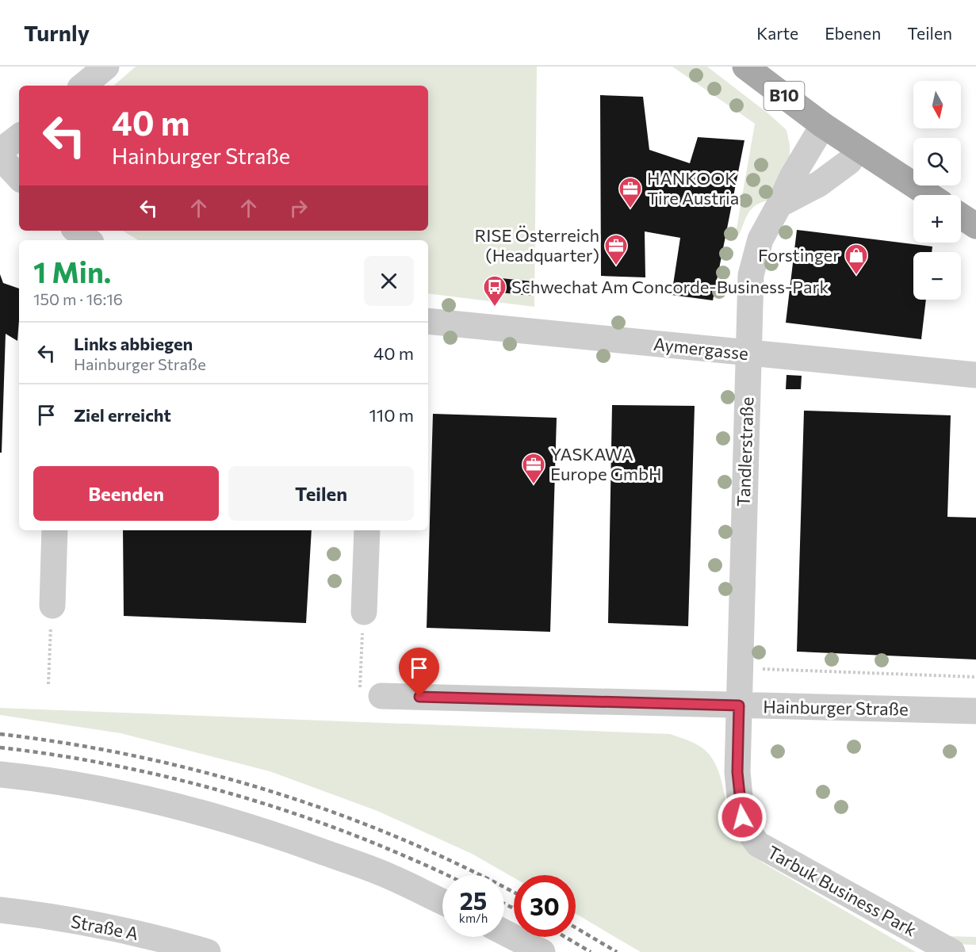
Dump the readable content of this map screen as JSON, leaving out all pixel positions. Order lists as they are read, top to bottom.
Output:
{
  "streets": {
    "main road": ["B10"],
    "street": [
      "Aymergasse",
      "Tandlerstraße",
      "Hainburger Straße",
      "Tarbuk Business Park",
      "Straße A"
    ]
  },
  "crossings": [
    ["B10", "Tandlerstraße"],
    ["Aymergasse", "Tandlerstraße"],
    ["Tandlerstraße", "Hainburger Straße"],
    ["Tandlerstraße", "Tarbuk Business Park"],
    ["Hainburger Straße", "Tarbuk Business Park"]
  ],
  "places": {
    "office": ["HANKOOK Tire Austria", "RISE Österreich (Headquarter)", "YASKAWA Europe GmbH"],
    "shop": ["Forstinger"],
    "bus stop": ["Schwechat Am Concorde-Business-Park"]
  },
  "north": "bottom",
  "page": {
    "header": "Turnly",
    "nav": ["Karte", "Ebenen", "Teilen"],
    "map_buttons": ["+", "−"],
    "turn": ["40 m", "Hainburger Straße"],
    "heading": ["1 Min.", "150 m · 16:16"],
    "list": [
      {
        "name": "Links abbiegen",
        "note": "Hainburger Straße",
        "value": "40 m"
      },
      {
        "name": "Ziel erreicht",
        "value": "110 m"
      }
    ],
    "buttons": ["Beenden", "Teilen"],
    "speed": "25 km/h",
    "limit": "30"
  }
}
